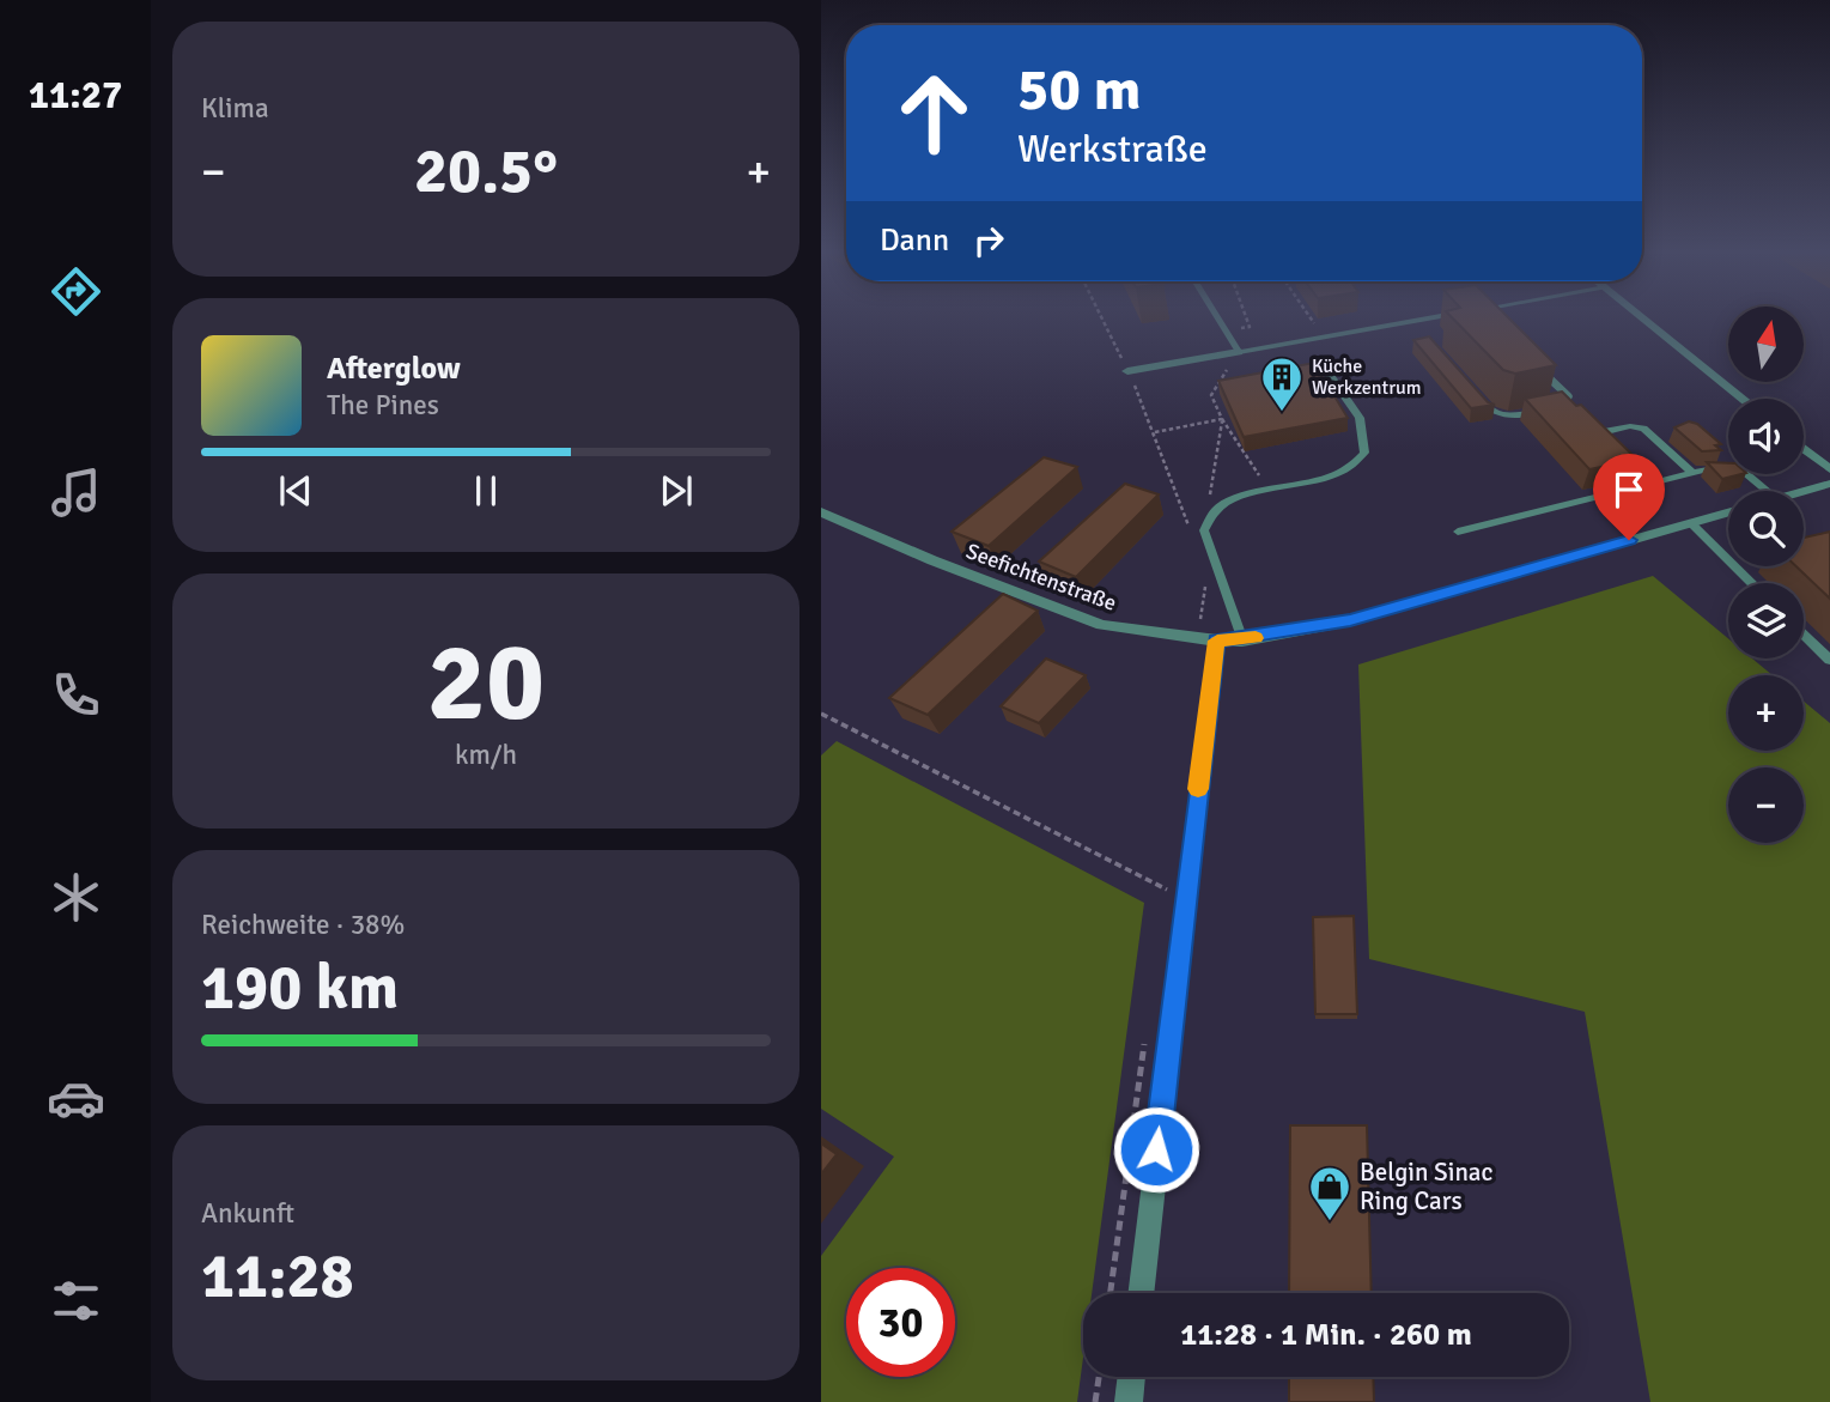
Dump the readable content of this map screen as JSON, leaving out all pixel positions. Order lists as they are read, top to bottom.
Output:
{
  "streets": {
    "street": ["Seefichtenstraße"]
  },
  "places": {
    "building": ["Küche Werkzentrum"],
    "shop": ["Belgin Sinac Ring Cars"]
  },
  "north": "top",
  "page": {
    "tabs": "11:27",
    "tile": [
      "Klima",
      ["20", "km/h"],
      ["Reichweite · 38%", "190 km"],
      ["Ankunft", "11:28"]
    ],
    "turn": ["50 m", "Werkstraße"],
    "heat": ["−", "20.5°", "+"],
    "then": "Dann",
    "map_buttons": ["+", "−"],
    "song": ["Afterglow", "The Pines"],
    "limit": "30",
    "trip": "11:28 · 1 Min. · 260 m"
  }
}
